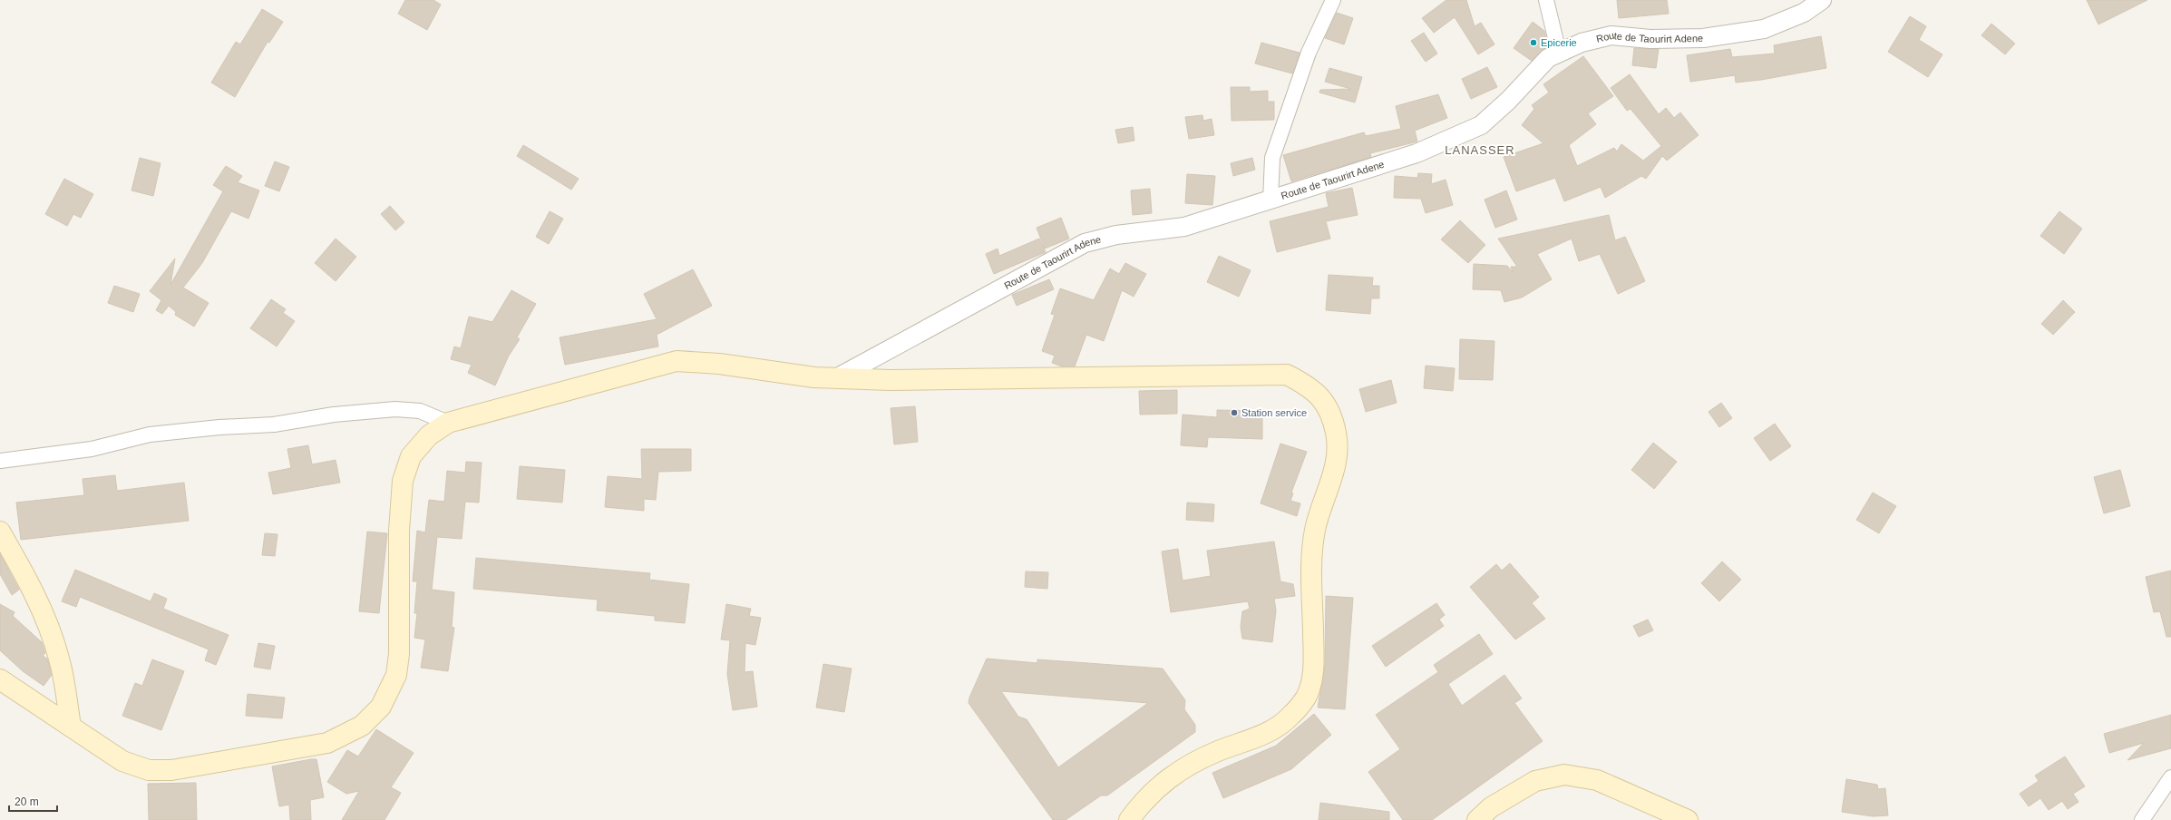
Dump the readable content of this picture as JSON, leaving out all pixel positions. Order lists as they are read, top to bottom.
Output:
{
  "streets": {
    "street": ["Route de Taourirt Adene"]
  },
  "districts": ["LANASSER"],
  "places": ["Epicerie", "Station service"],
  "scale_bar": "20 m"
}
